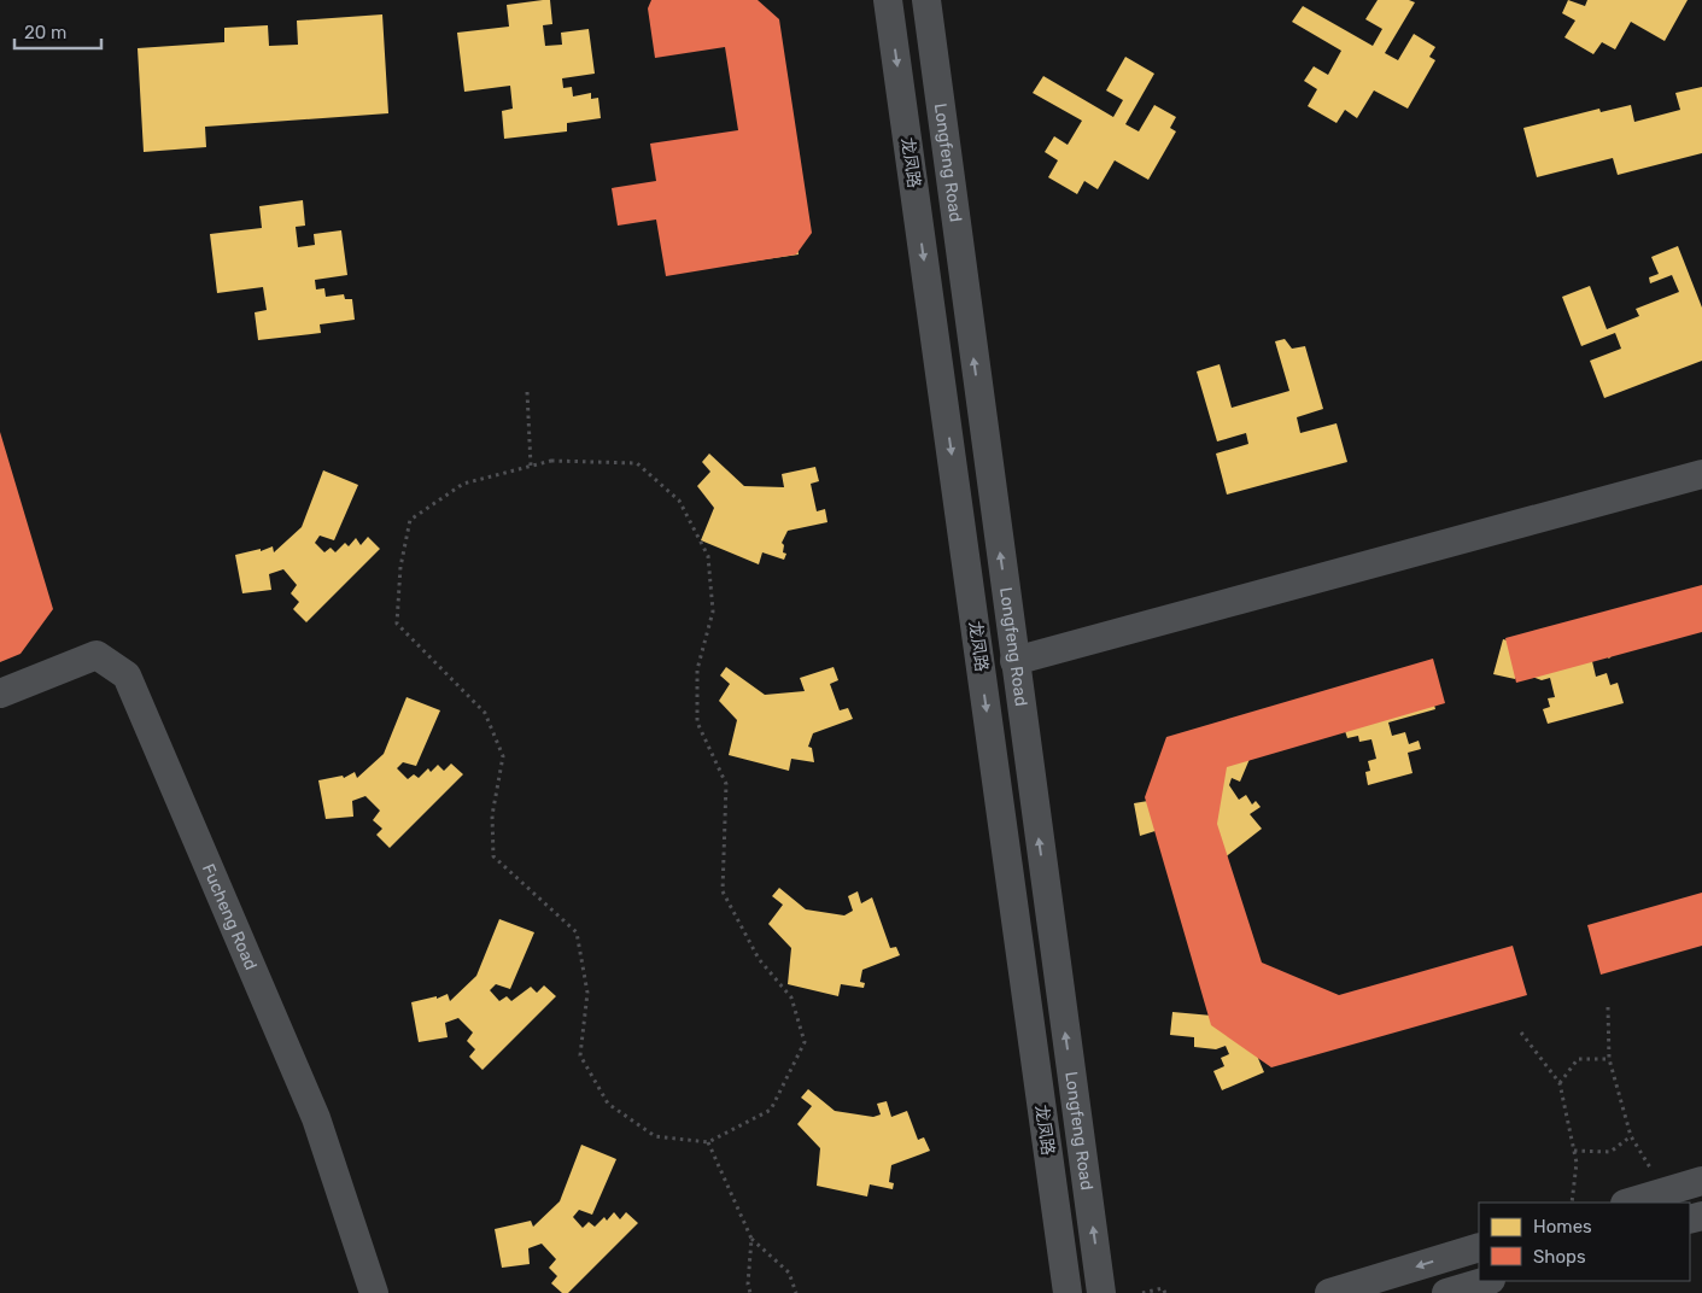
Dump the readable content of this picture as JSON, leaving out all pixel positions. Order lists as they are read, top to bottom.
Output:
{
  "streets": {
    "street": ["龙凤路", "Longfeng Road", "Fucheng Road"]
  },
  "one_way": ["龙凤路", "Longfeng Road"],
  "legend": ["Homes", "Shops"],
  "scale_bar": "20 m"
}
